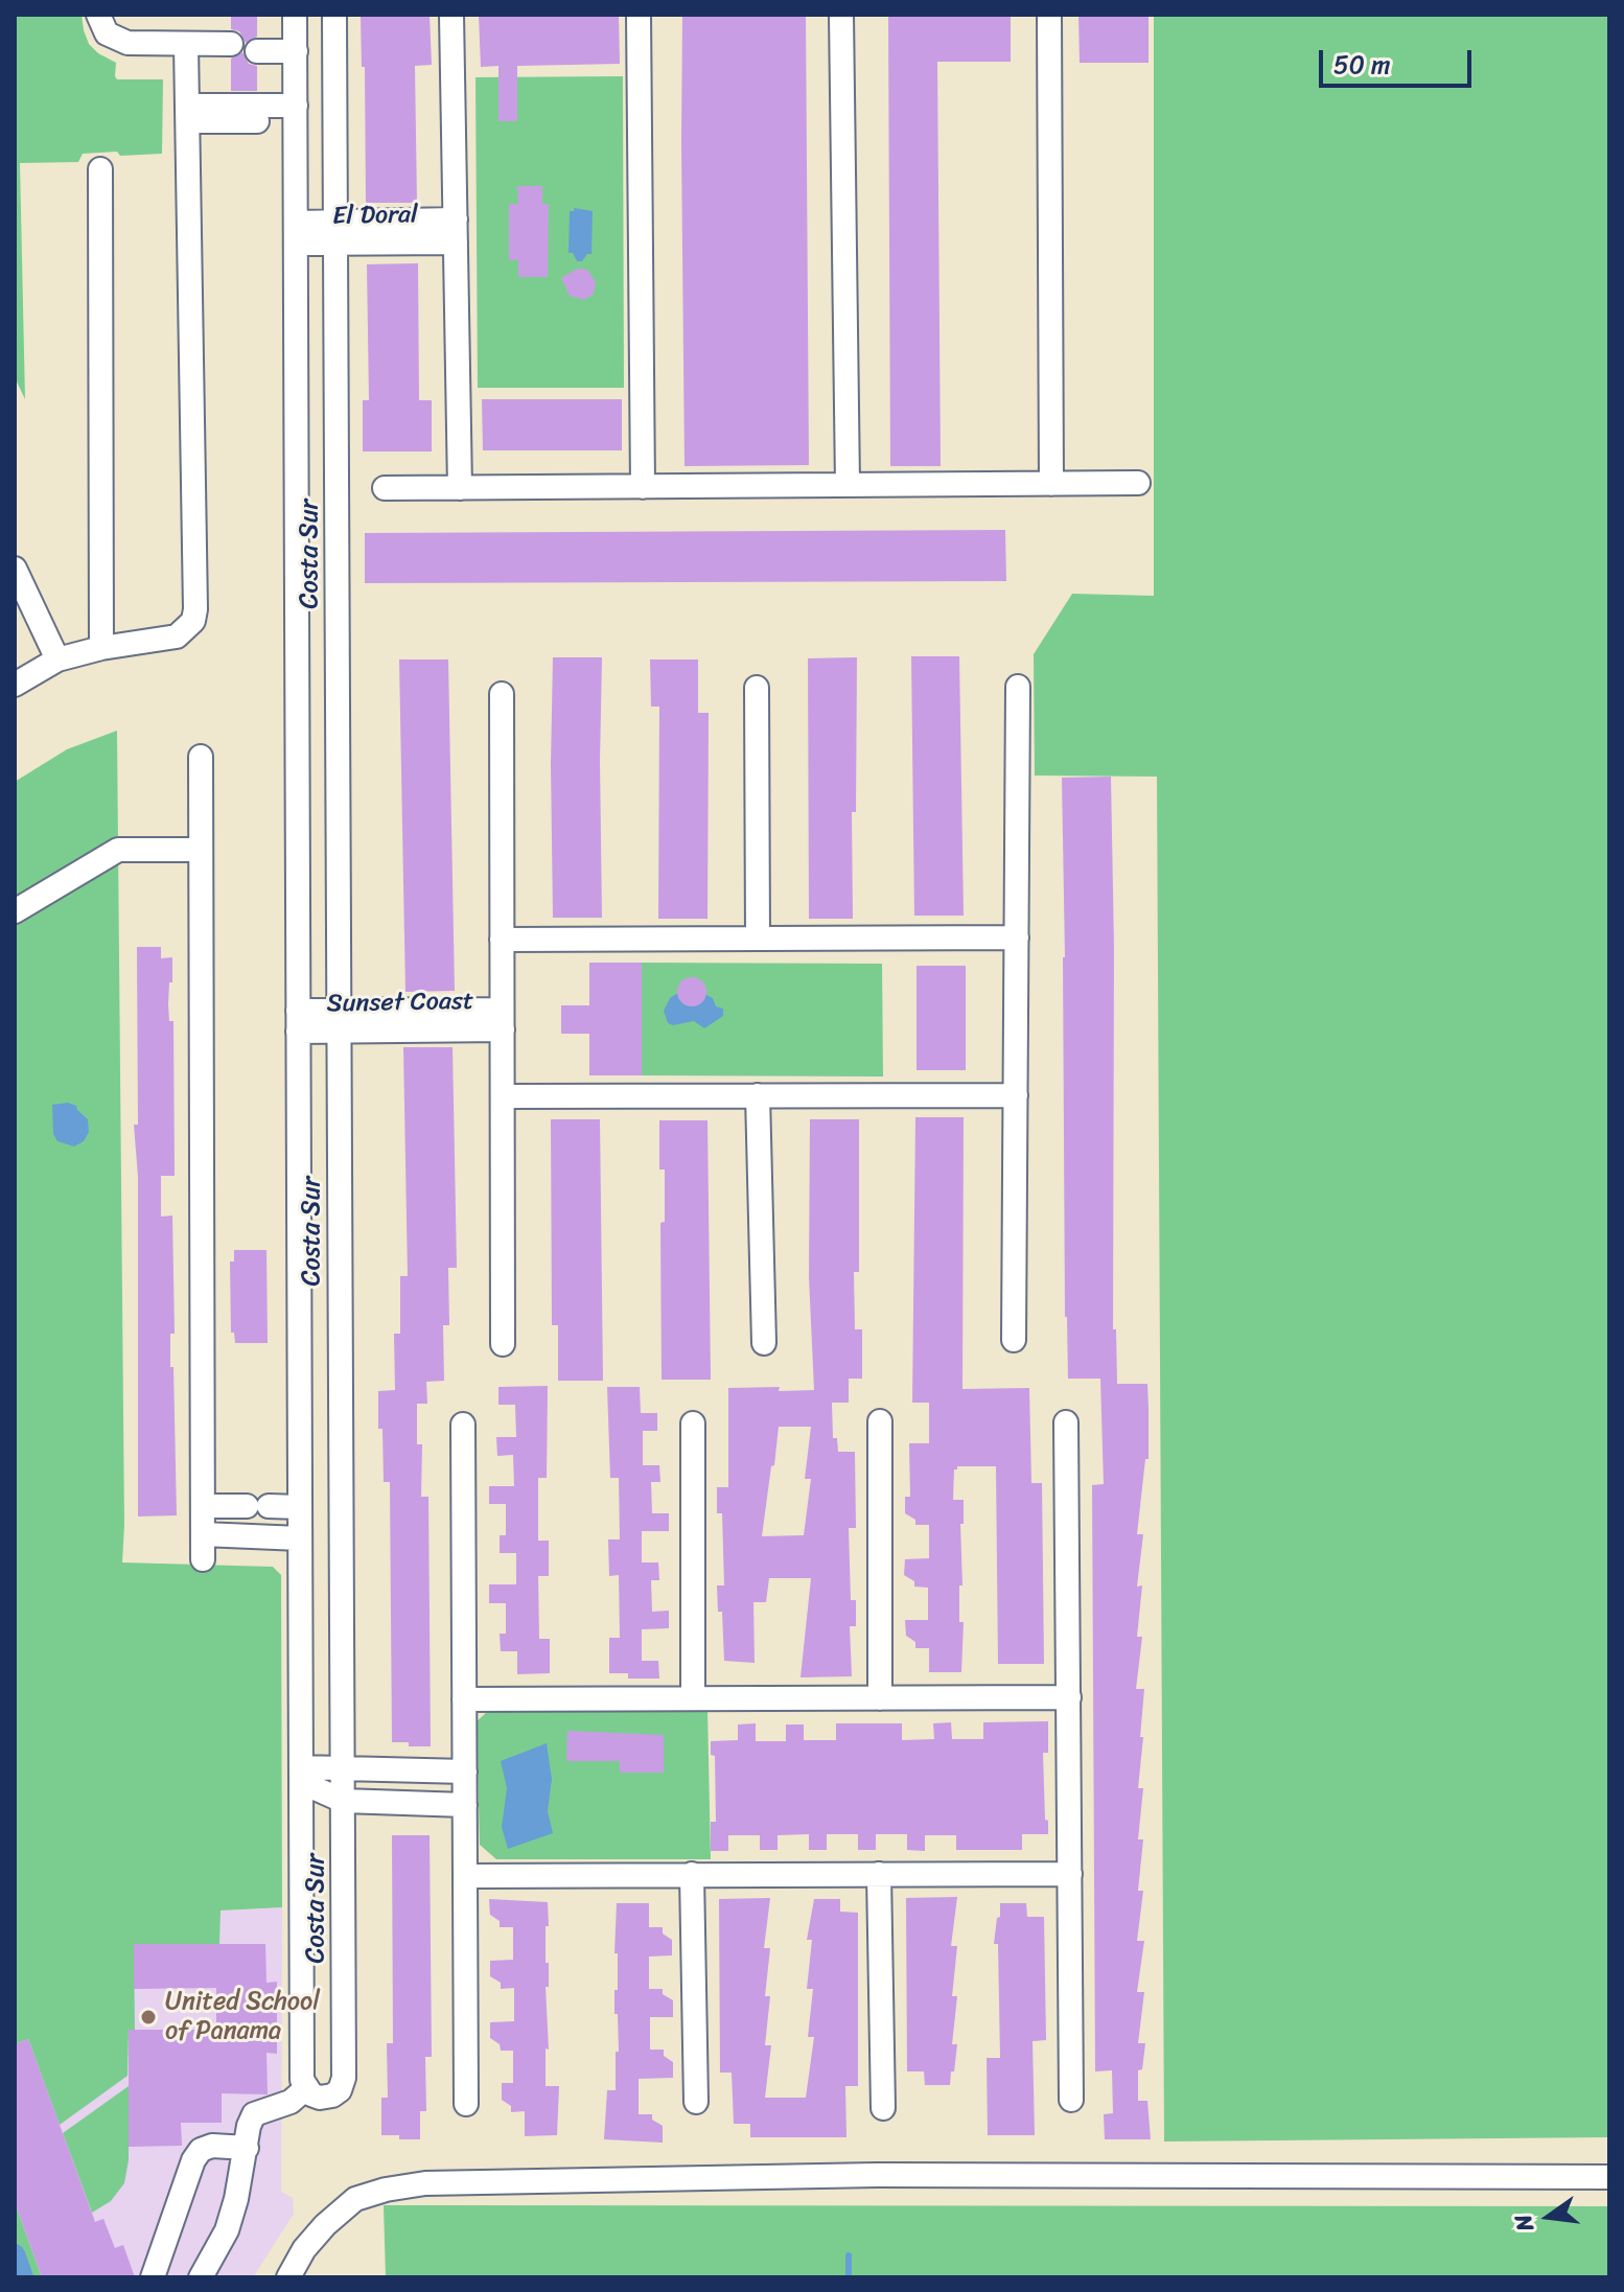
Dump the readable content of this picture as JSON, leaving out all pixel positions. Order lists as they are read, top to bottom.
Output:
{
  "streets": {
    "street": ["El Doral", "Costa Sur", "Sunset Coast"]
  },
  "crossings": [
    ["El Doral", "Costa Sur"],
    ["Costa Sur", "Sunset Coast"]
  ],
  "places": ["United School of Panama"],
  "scale_bar": "50 m",
  "north": "left"
}
